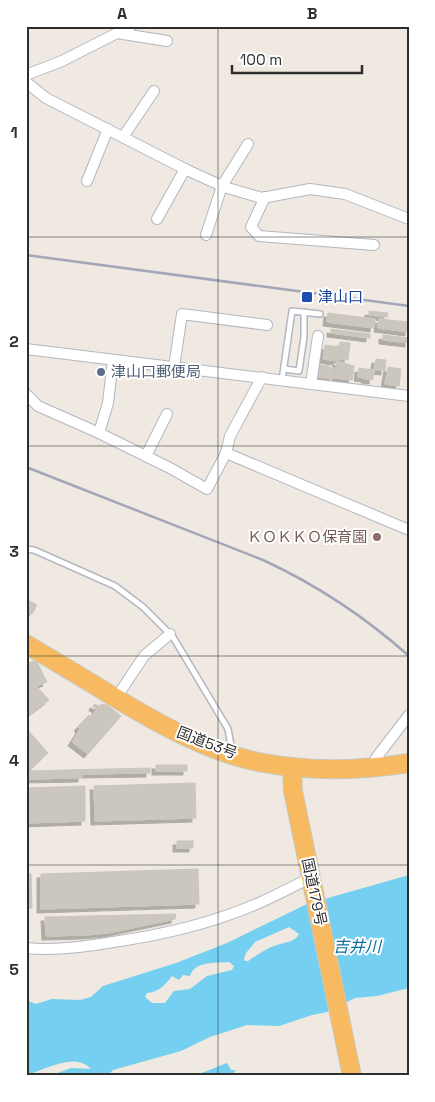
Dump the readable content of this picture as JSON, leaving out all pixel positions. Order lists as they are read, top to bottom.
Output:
{
  "streets": {
    "highway": ["国道53号", "国道179号"]
  },
  "crossings": [
    ["国道53号", "国道179号"]
  ],
  "water": ["吉井川"],
  "places": {
    "transit": ["津山口"],
    "other": ["津山口郵便局", "ＫＯＫＫＯ保育園"]
  },
  "scale_bar": "100 m",
  "grid": {
    "columns": ["A", "B"],
    "rows": [
      "1",
      "2",
      "3",
      "4",
      "5"
    ]
  }
}
